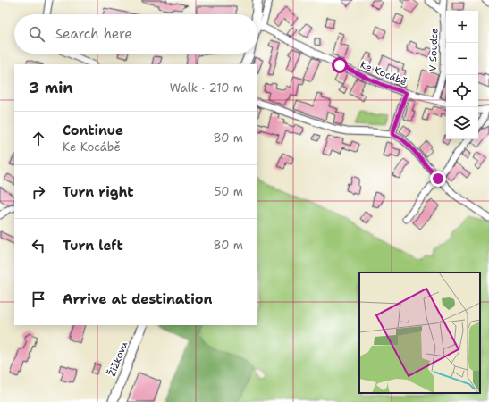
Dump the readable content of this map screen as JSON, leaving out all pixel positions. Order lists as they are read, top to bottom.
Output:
{
  "streets": {
    "street": ["V Soudce", "Ke Kocábě", "Žižkova"]
  },
  "crossings": [
    ["V Soudce", "Ke Kocábě"]
  ],
  "page": {
    "map_buttons": ["+", "−"],
    "search": "Search here",
    "heading": ["3 min", "Walk · 210 m"],
    "list": [
      ["Continue", "Ke Kocábě", "80 m"],
      ["Turn right", "50 m"],
      ["Turn left", "80 m"],
      "Arrive at destination"
    ]
  }
}
